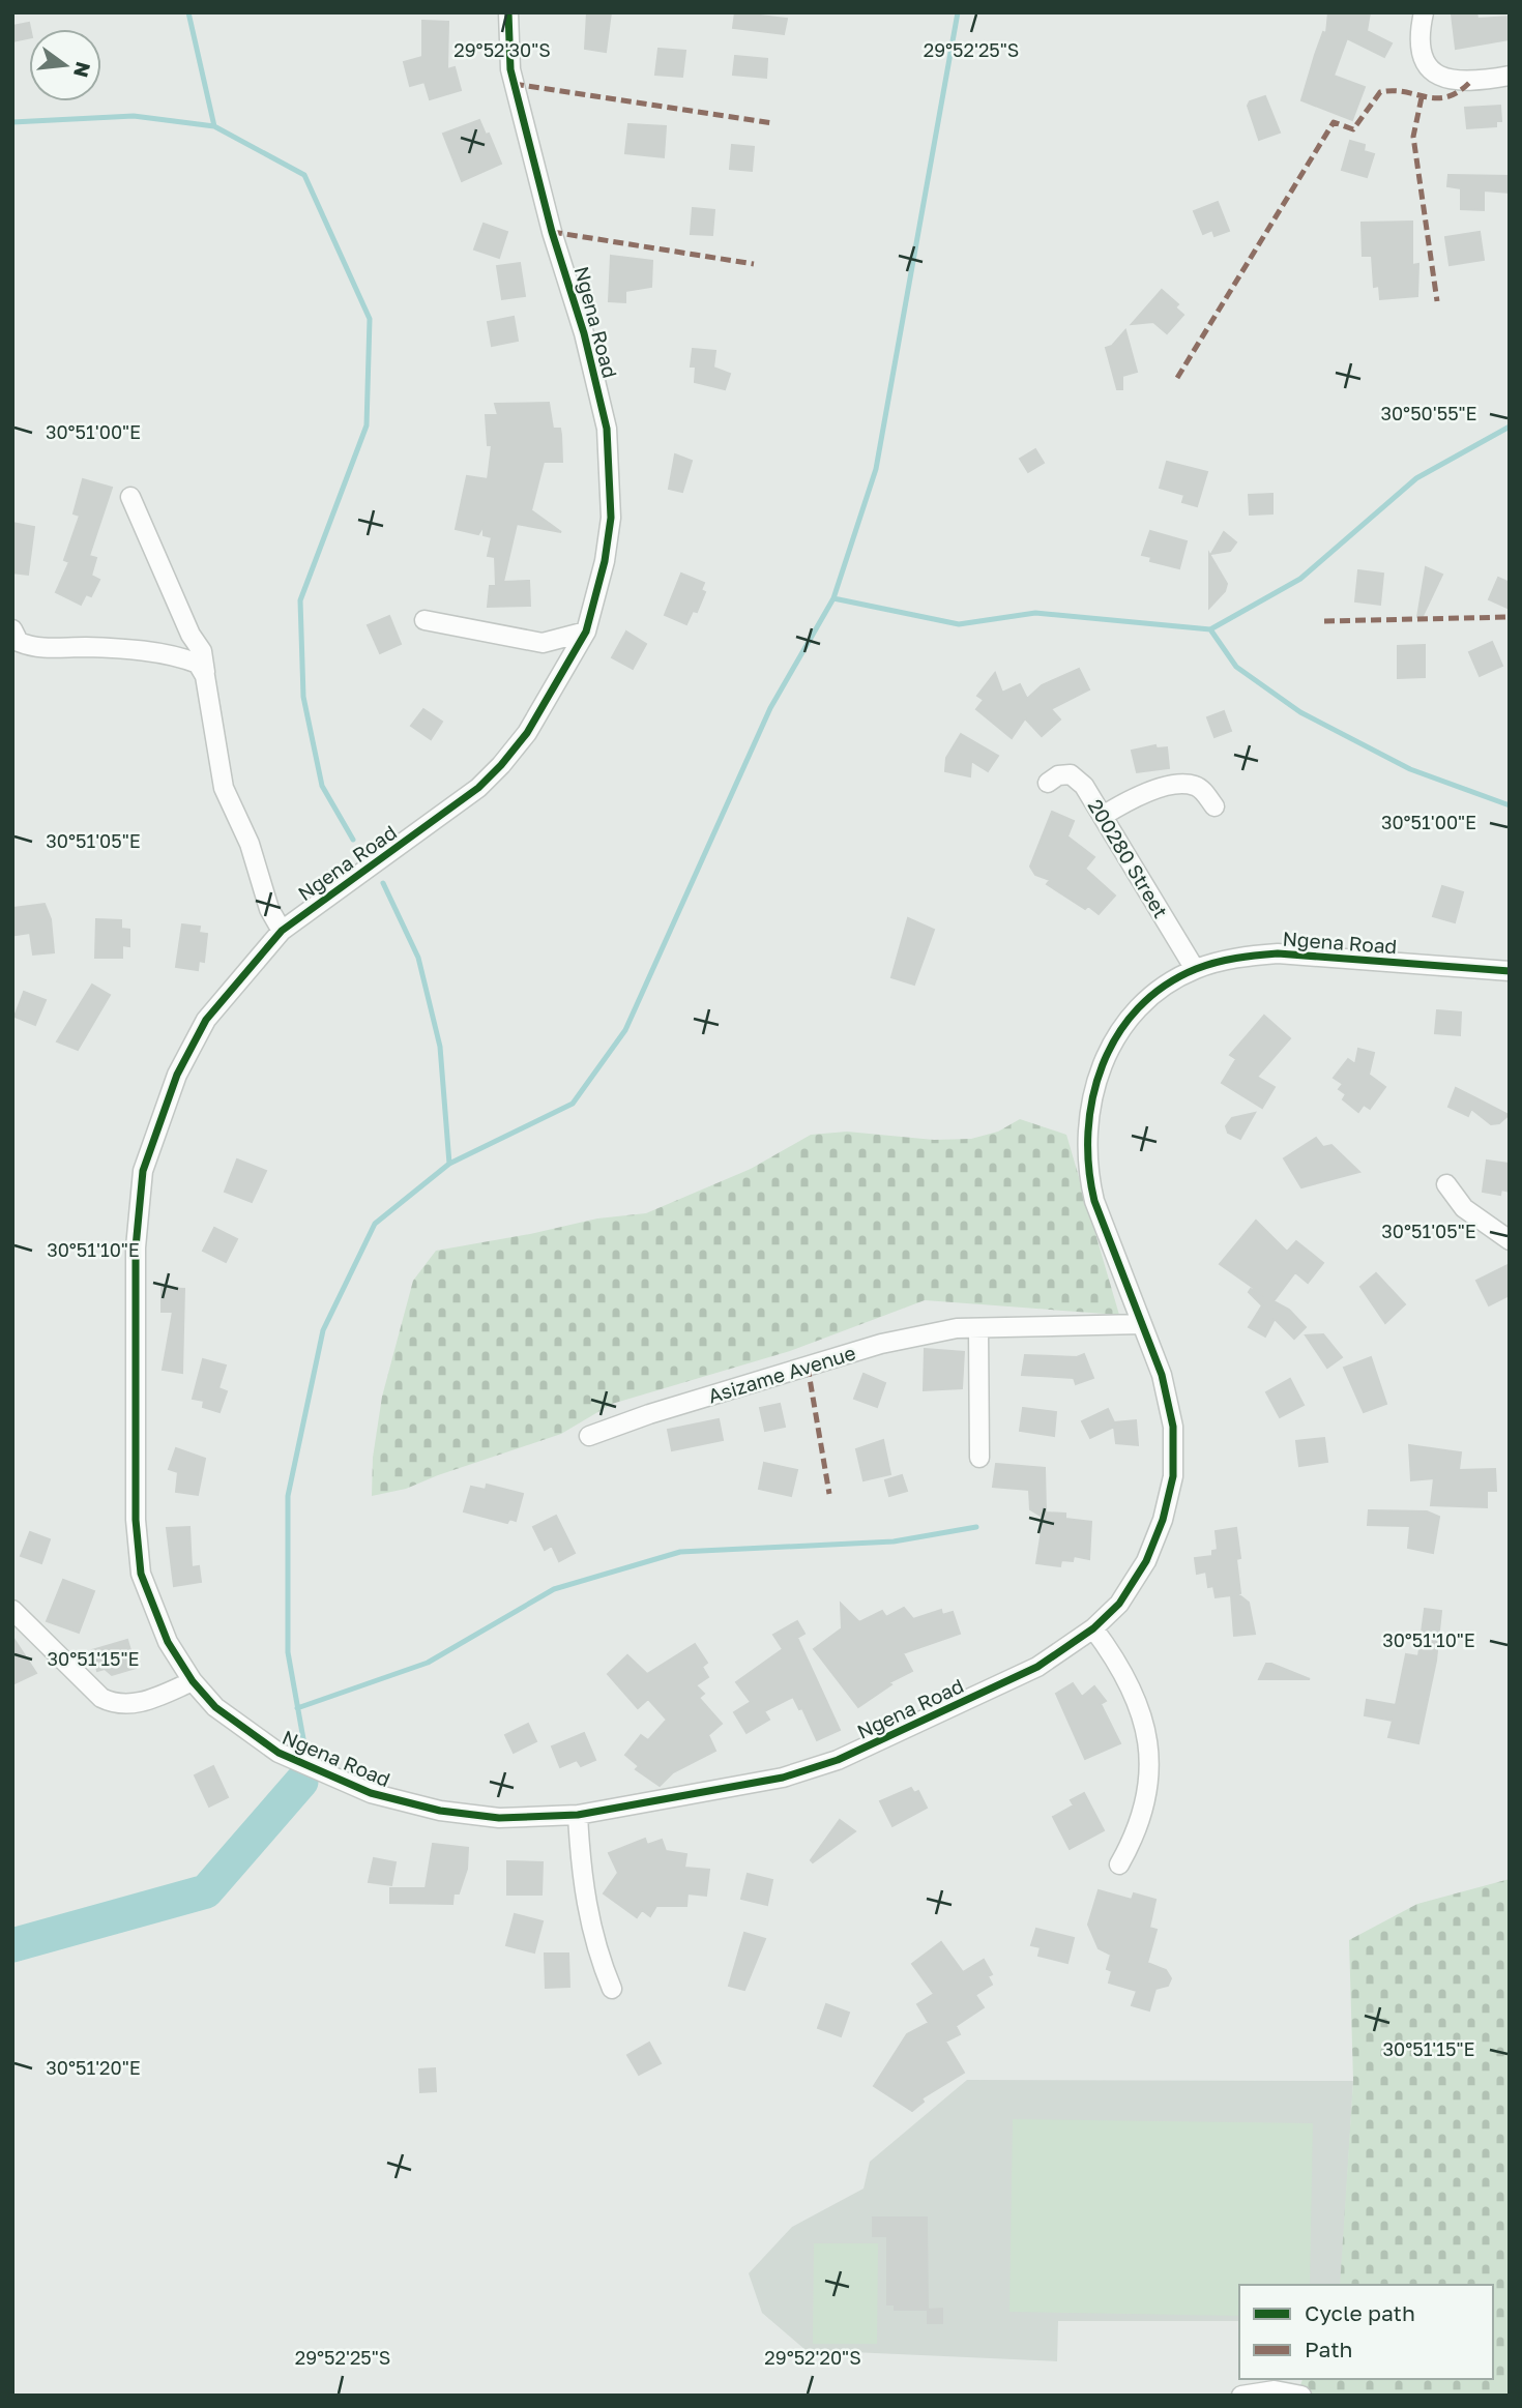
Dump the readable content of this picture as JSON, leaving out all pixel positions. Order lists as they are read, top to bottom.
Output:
{
  "streets": {
    "street": ["Ngena Road", "200280 Street", "Asizame Avenue"]
  },
  "crossings": [
    ["Ngena Road", "200280 Street"],
    ["Ngena Road", "Asizame Avenue"]
  ],
  "legend": ["Cycle path", "Path"],
  "north": "right",
  "coordinates": [
    "29°52'30\"S",
    "29°52'25\"S",
    "30°50'55\"E",
    "30°51'00\"E",
    "30°51'05\"E",
    "30°51'10\"E",
    "30°51'15\"E",
    "30°51'20\"E",
    "29°52'20\"S"
  ]
}
